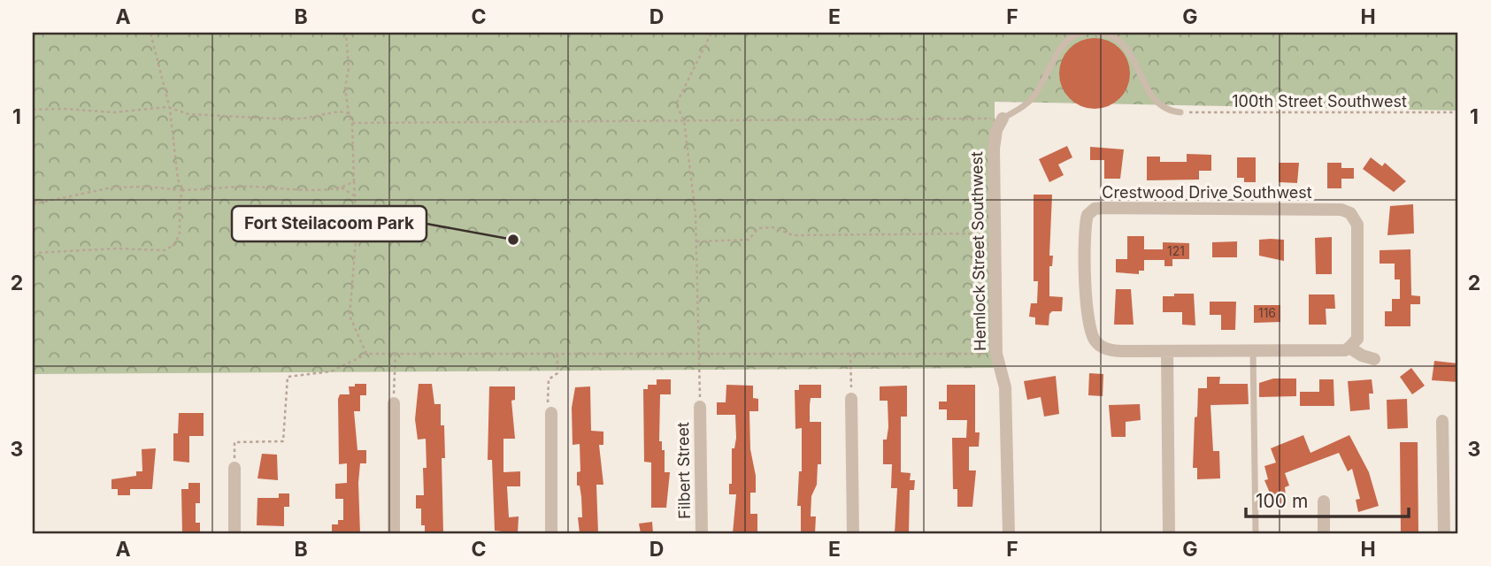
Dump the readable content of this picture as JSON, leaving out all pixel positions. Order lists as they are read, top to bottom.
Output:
{
  "streets": {
    "street": ["Crestwood Drive Southwest", "Hemlock Street Southwest", "Filbert Street"],
    "path": ["100th Street Southwest"]
  },
  "places": ["Fort Steilacoom Park"],
  "house_numbers": ["121", "116"],
  "scale_bar": "100 m",
  "grid": {
    "columns": [
      "A",
      "B",
      "C",
      "D",
      "E",
      "F",
      "G",
      "H"
    ],
    "rows": ["1", "2", "3"]
  }
}
